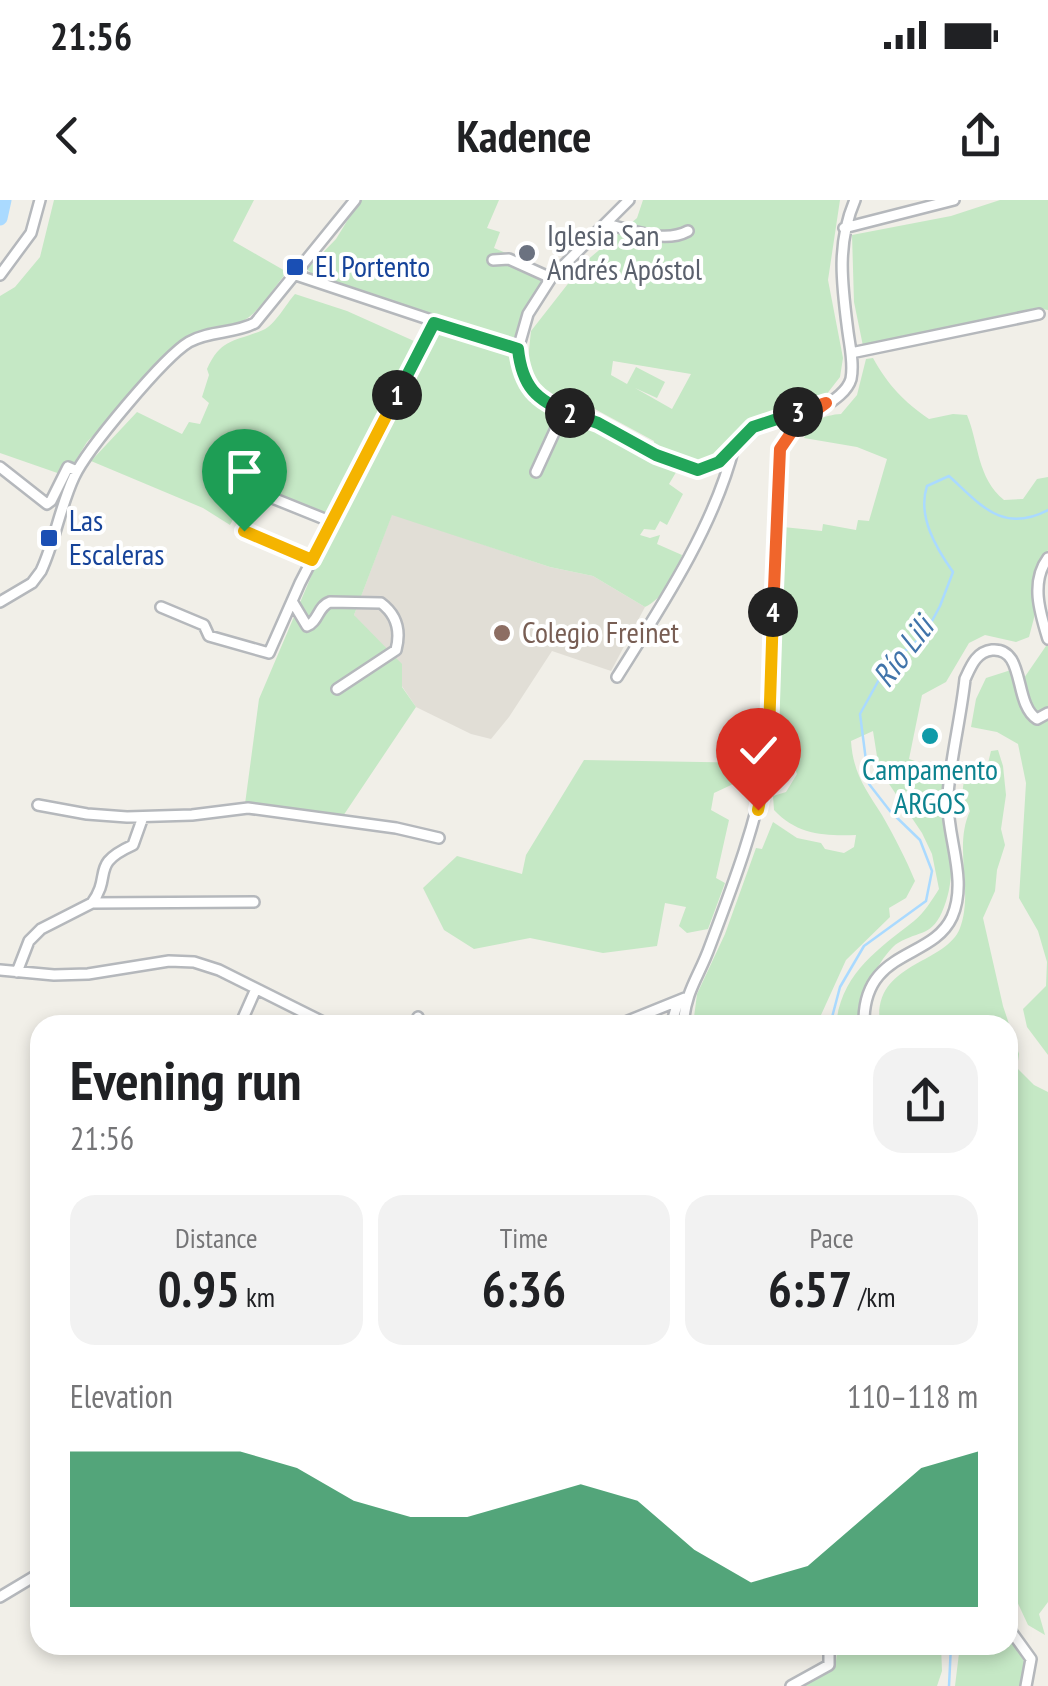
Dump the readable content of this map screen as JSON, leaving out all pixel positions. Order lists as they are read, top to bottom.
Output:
{
  "water": ["Río Lili"],
  "places": {
    "other": ["Iglesia San Andrés Apóstol", "Colegio Freinet", "Campamento ARGOS"],
    "transit": ["El Portento", "Las Escaleras"]
  },
  "page": {
    "status": "21:56",
    "header": "Kadence",
    "pins": [
      "1",
      "3",
      "2",
      "4"
    ],
    "heading": ["Evening run", "21:56"],
    "stats": [
      ["Distance", "0.95 km"],
      ["Time", "6:36"],
      ["Pace", "6:57 /km"]
    ],
    "chart": ["Elevation", "110–118 m"]
  }
}
